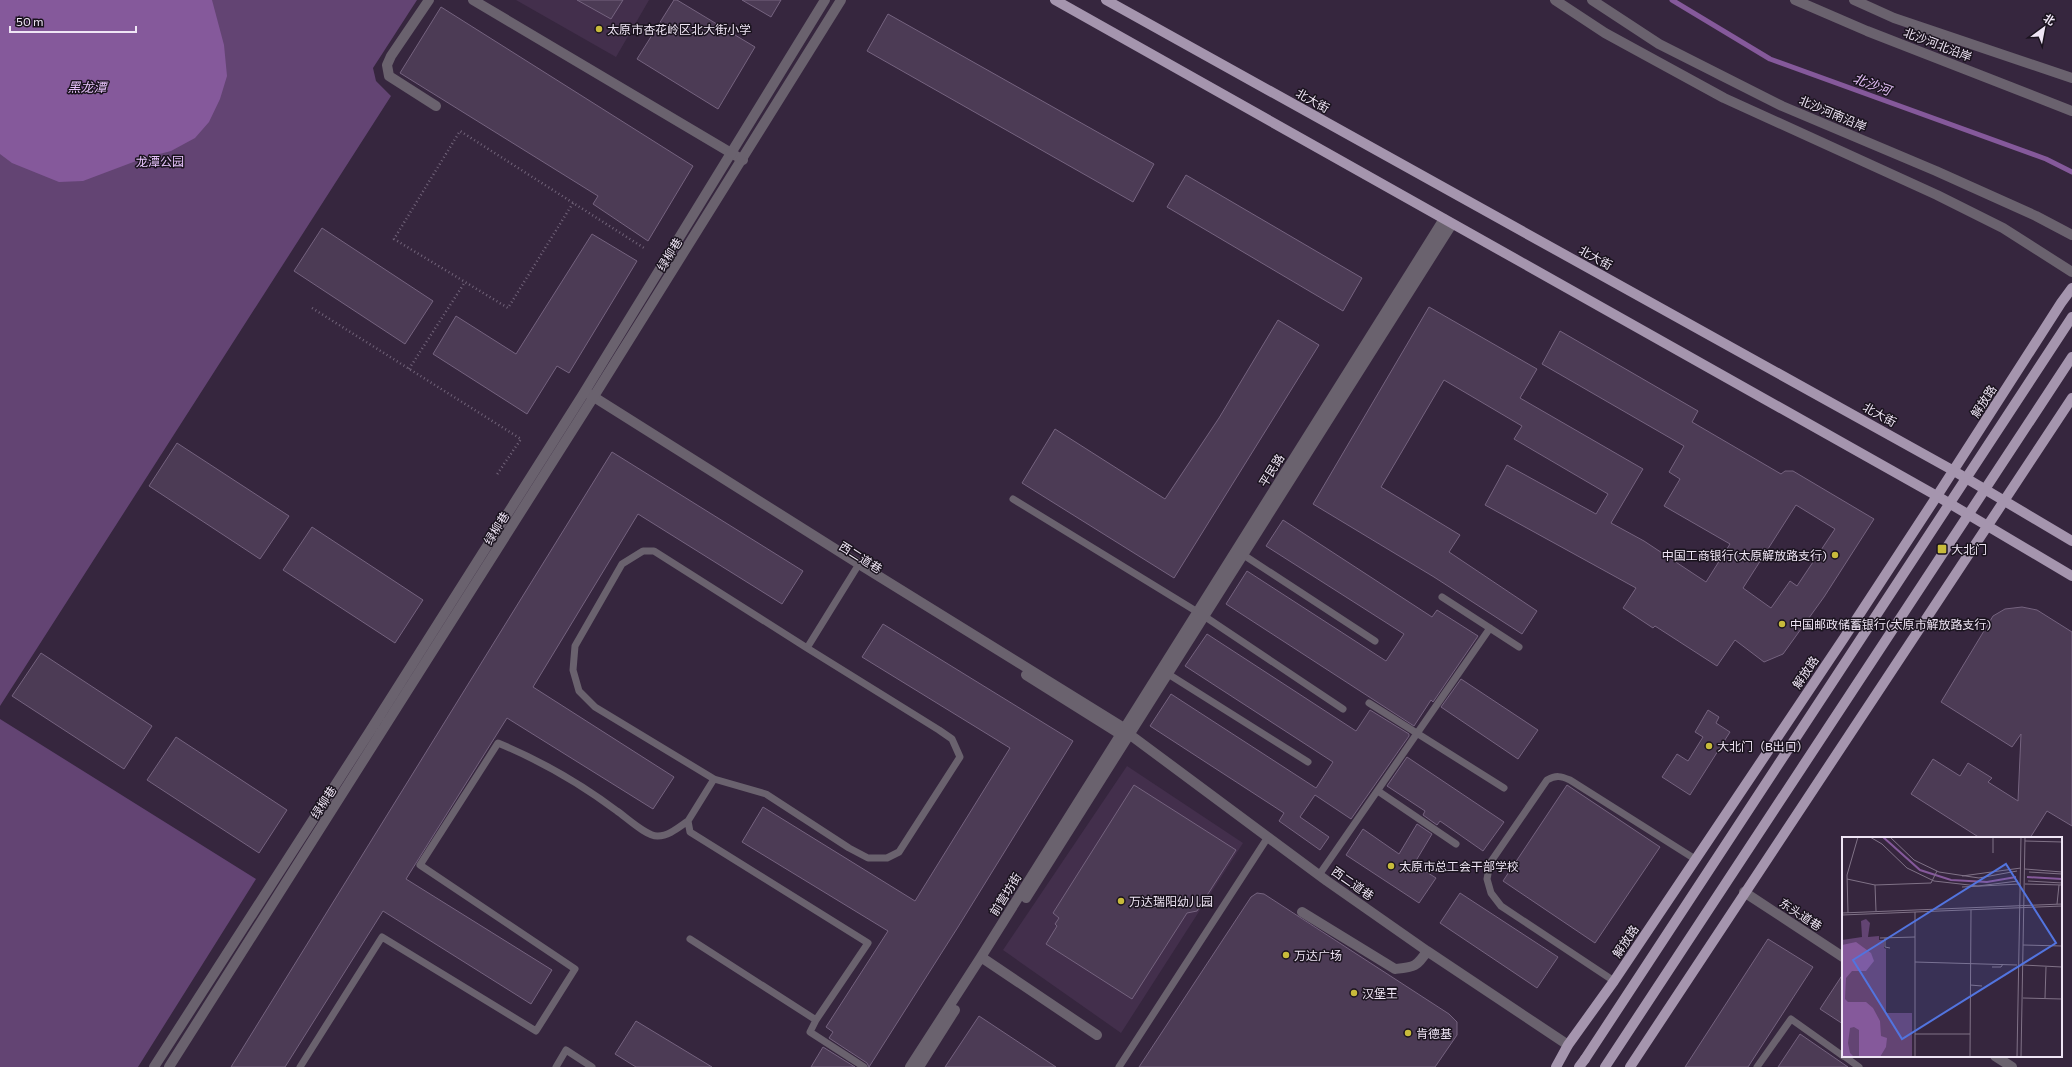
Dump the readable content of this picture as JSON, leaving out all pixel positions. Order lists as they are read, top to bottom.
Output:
{
  "streets": {
    "main road": ["北大街", "解放路"],
    "street": [
      "北沙河北沿岸",
      "北沙河南沿岸",
      "绿柳巷",
      "平民路",
      "西二道巷",
      "前营坊街",
      "东头道巷"
    ]
  },
  "crossings": [
    ["北大街", "解放路"],
    ["绿柳巷", "西二道巷"],
    ["解放路", "西二道巷"],
    ["平民路", "西二道巷"],
    ["平民路", "前营坊街"],
    ["西二道巷", "前营坊街"]
  ],
  "water": ["北沙河", "黑龙潭"],
  "parks": ["龙潭公园"],
  "places": {
    "other": [
      "太原市杏花岭区北大街小学",
      "中国工商银行(太原解放路支行)",
      "中国邮政储蓄银行(太原市解放路支行)",
      "大北门（B出口）",
      "太原市总工会干部学校",
      "万达瑞阳幼儿园",
      "万达广场",
      "汉堡王",
      "肯德基"
    ],
    "transit": ["大北门"]
  },
  "scale_bar": "50 m",
  "north": "top right"
}
